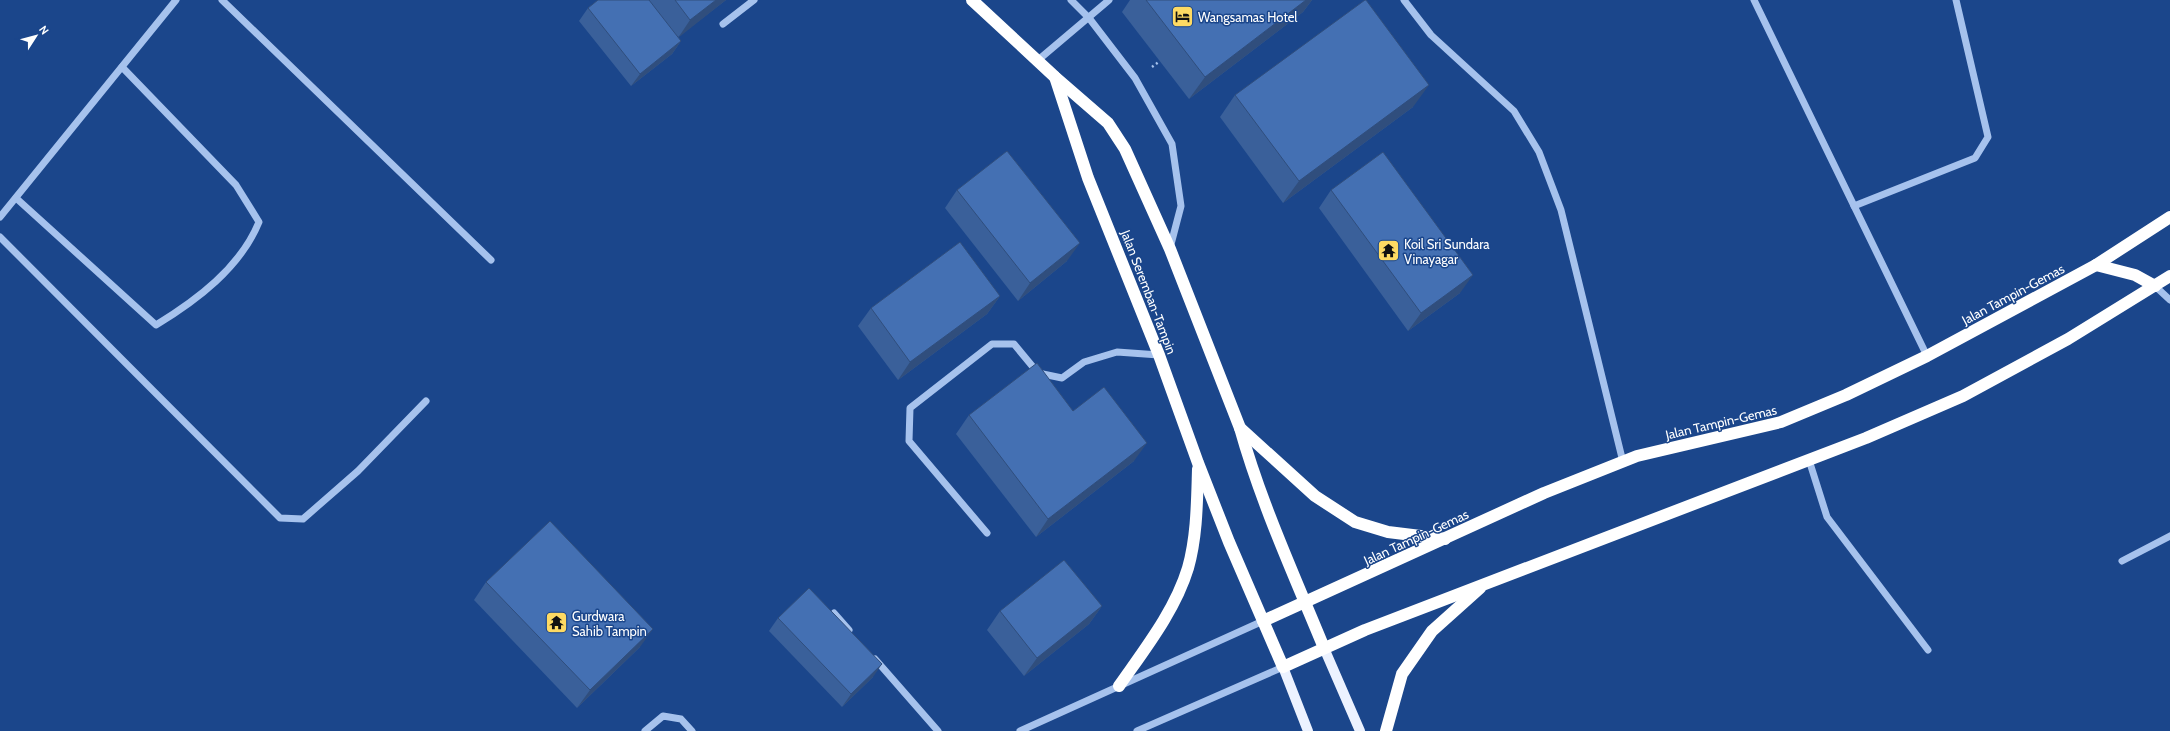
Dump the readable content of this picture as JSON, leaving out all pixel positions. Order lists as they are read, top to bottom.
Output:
{
  "streets": {
    "highway": ["Jalan Seremban-Tampin", "Jalan Tampin-Gemas"]
  },
  "crossings": [
    ["Jalan Seremban-Tampin", "Jalan Tampin-Gemas"]
  ],
  "places": {
    "hotel": ["Wangsamas Hotel"],
    "temple": ["Koil Sri Sundara Vinayagar", "Gurdwara Sahib Tampin"]
  },
  "north": "top right"
}
